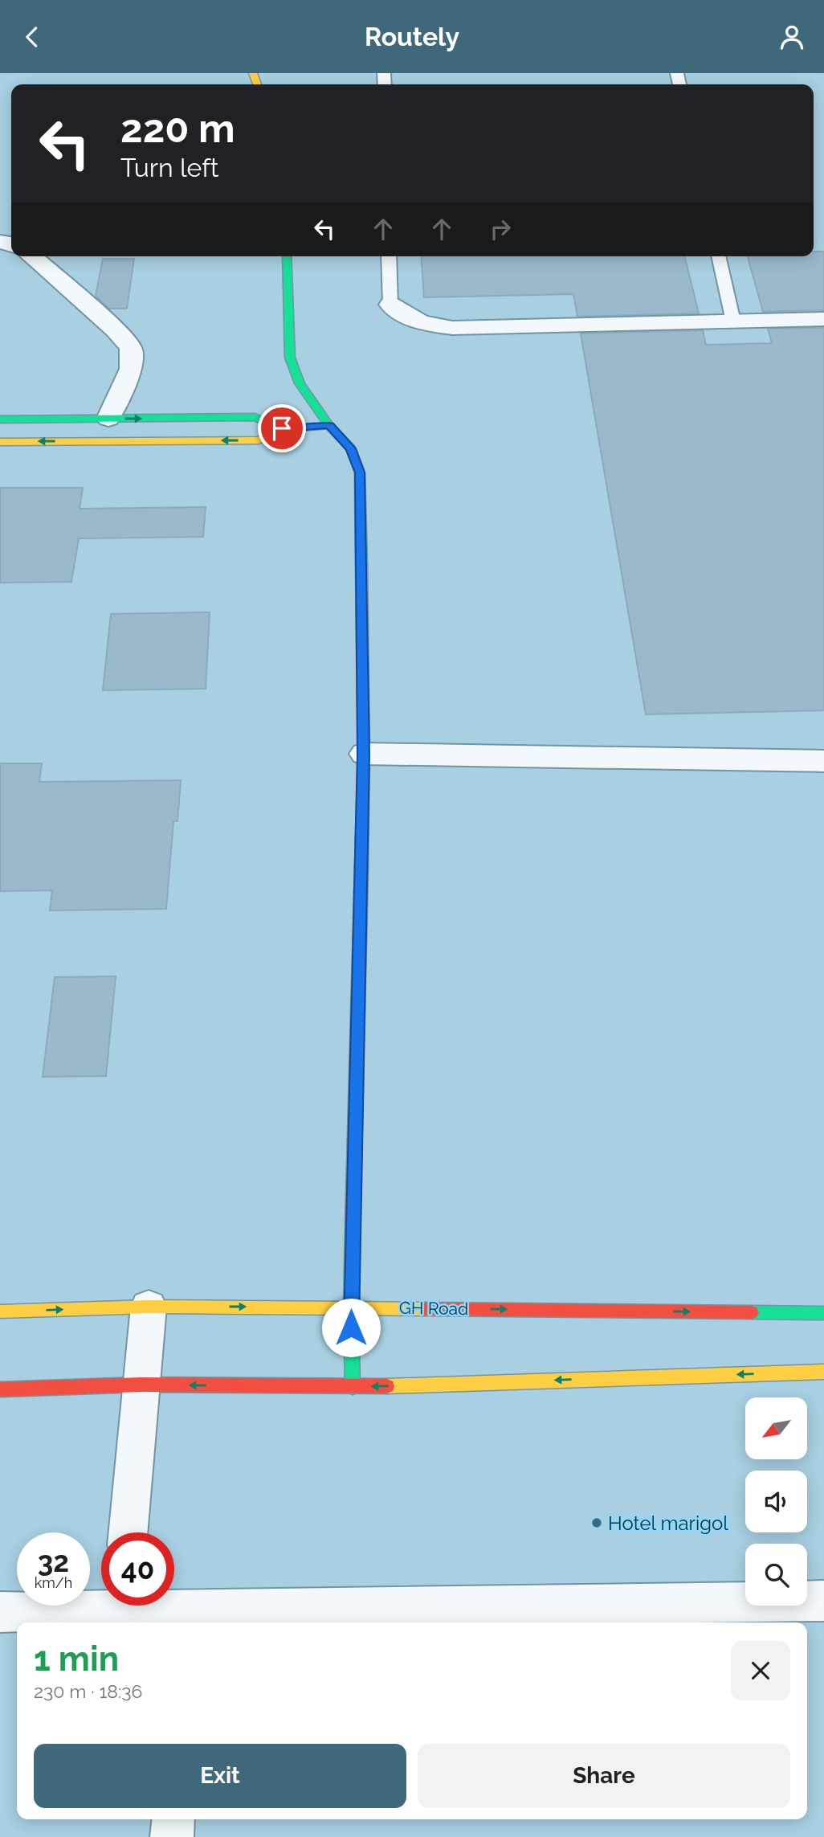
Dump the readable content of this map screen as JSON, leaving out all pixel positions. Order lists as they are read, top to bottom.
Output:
{
  "streets": {
    "street": ["GH Road"]
  },
  "places": ["Hotel marigol"],
  "north": "bottom left",
  "page": {
    "header": "Routely",
    "turn": ["220 m", "Turn left"],
    "speed": "32 km/h",
    "limit": "40",
    "heading": ["1 min", "230 m · 18:36"],
    "buttons": ["Exit", "Share"]
  }
}
